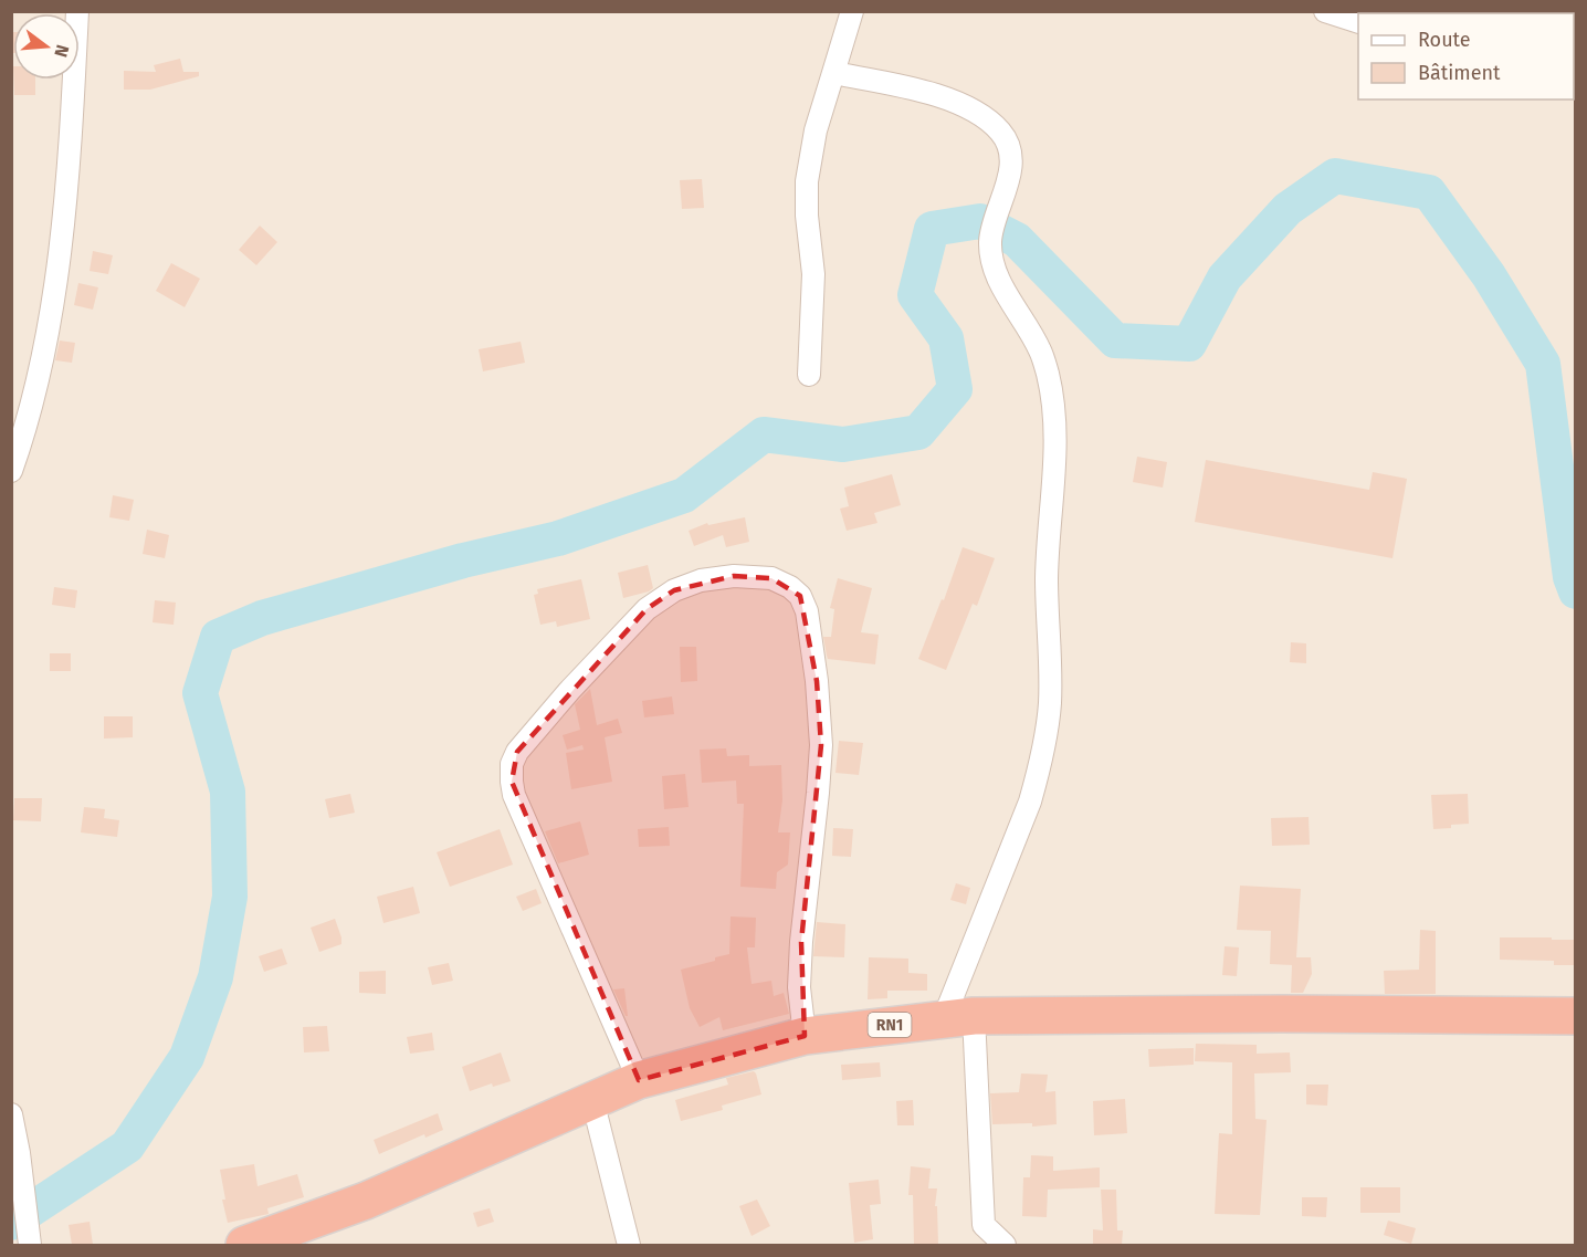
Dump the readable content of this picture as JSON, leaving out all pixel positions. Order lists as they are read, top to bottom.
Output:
{
  "streets": {
    "highway": ["RN1"]
  },
  "legend": ["Route", "Bâtiment"],
  "north": "right"
}
